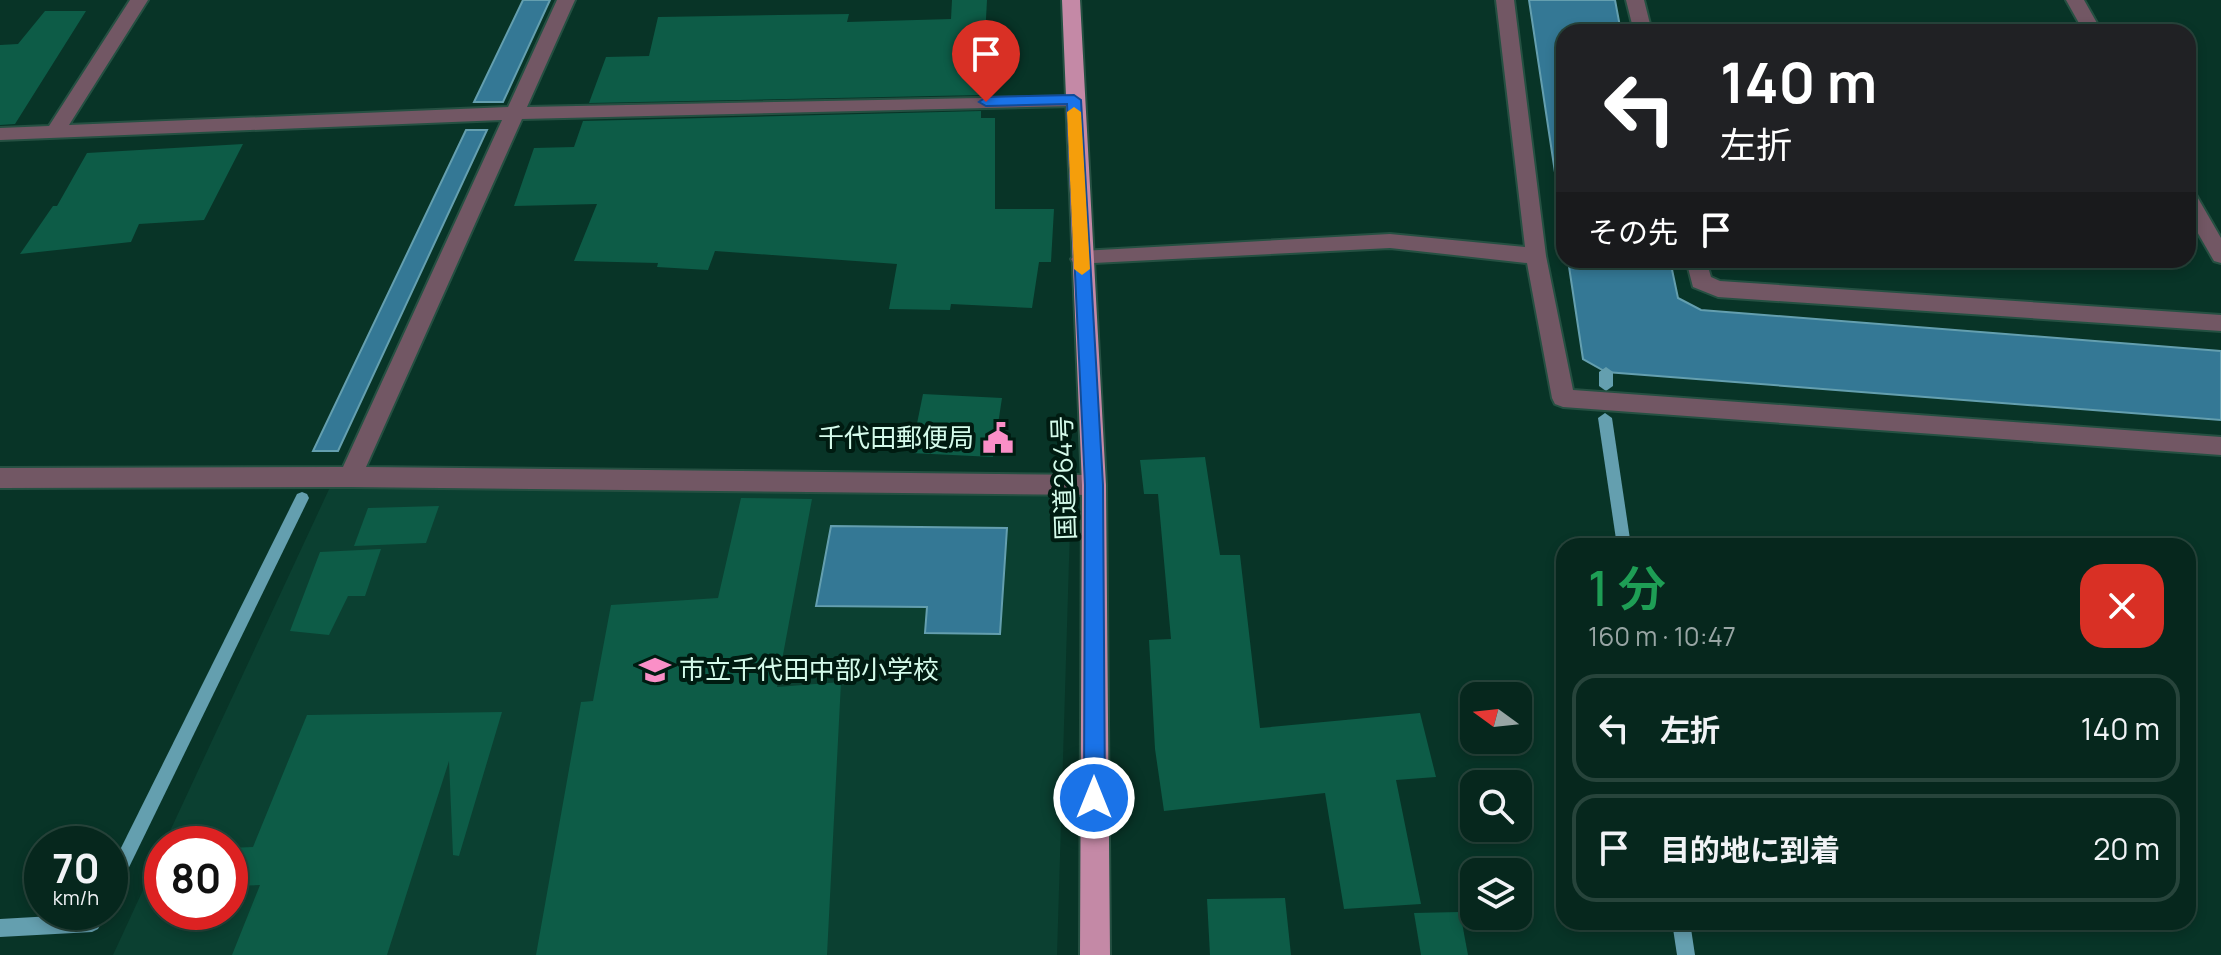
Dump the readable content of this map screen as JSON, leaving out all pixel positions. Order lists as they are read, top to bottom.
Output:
{
  "streets": {
    "highway": ["国道264号"]
  },
  "places": {
    "public building": ["千代田郵便局"],
    "school or university": ["市立千代田中部小学校"]
  },
  "north": "left",
  "page": {
    "turn": ["140 m", "左折"],
    "then": "その先",
    "heading": ["1 分", "160 m · 10:47"],
    "list": [
      {
        "name": "左折",
        "value": "140 m"
      },
      {
        "name": "目的地に到着",
        "value": "20 m"
      }
    ],
    "speed": "70 km/h",
    "limit": "80"
  }
}
